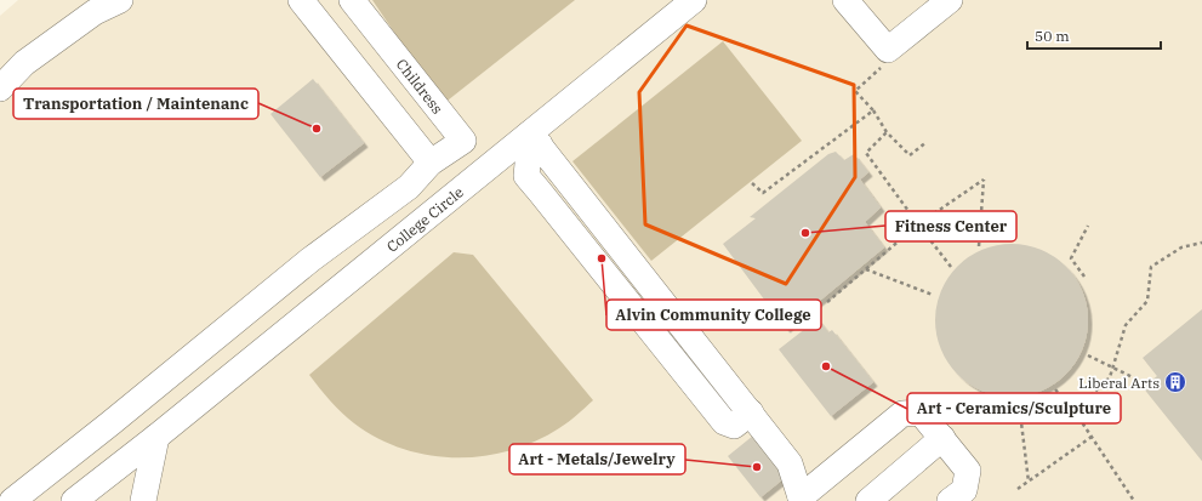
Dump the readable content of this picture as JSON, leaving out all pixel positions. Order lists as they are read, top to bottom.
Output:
{
  "streets": {
    "street": ["Childress", "College Circle"]
  },
  "places": {
    "other": [
      "Transportation / Maintenanc",
      "Fitness Center",
      "Alvin Community College",
      "Art - Ceramics/Sculpture",
      "Art - Metals/Jewelry"
    ],
    "building": ["Liberal Arts"]
  },
  "scale_bar": "50 m"
}
